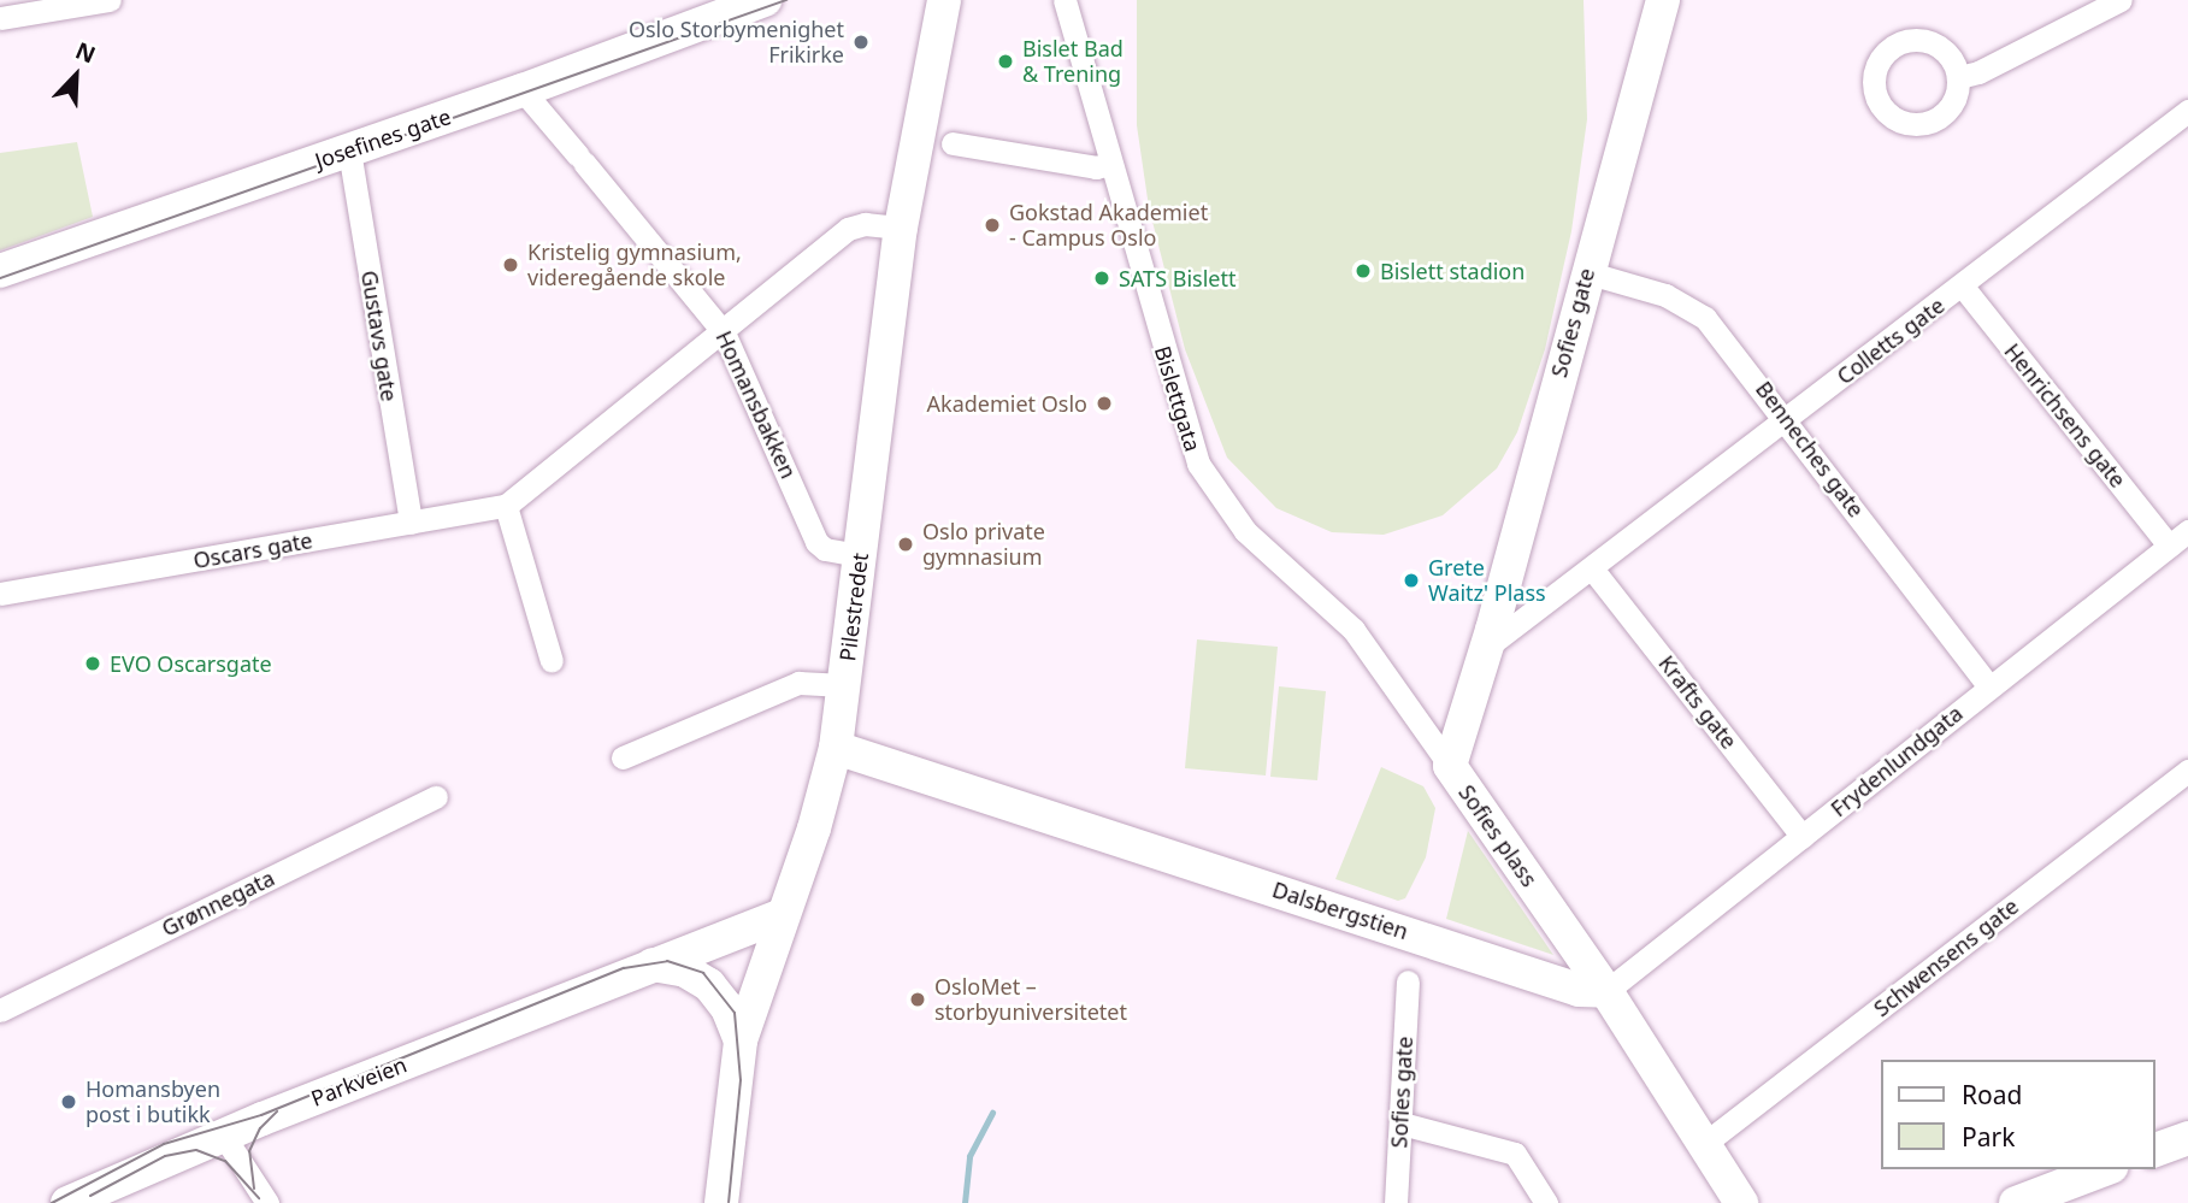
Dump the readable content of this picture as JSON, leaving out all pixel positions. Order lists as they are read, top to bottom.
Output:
{
  "streets": {
    "street": [
      "Josefines gate",
      "Sofies gate",
      "Gustavs gate",
      "Colletts gate",
      "Bislettgata",
      "Homansbakken",
      "Henrichsens gate",
      "Benneches gate",
      "Oscars gate",
      "Pilestredet",
      "Krafts gate",
      "Frydenlundgata",
      "Sofies plass",
      "Grønnegata",
      "Dalsbergstien",
      "Schwensens gate",
      "Parkveien"
    ]
  },
  "crossings": [
    ["Josefines gate", "Gustavs gate"],
    ["Josefines gate", "Homansbakken"],
    ["Sofies gate", "Benneches gate"],
    ["Sofies gate", "Sofies plass"],
    ["Gustavs gate", "Oscars gate"],
    ["Colletts gate", "Henrichsens gate"],
    ["Colletts gate", "Benneches gate"],
    ["Colletts gate", "Krafts gate"],
    ["Bislettgata", "Sofies plass"],
    ["Homansbakken", "Oscars gate"],
    ["Homansbakken", "Pilestredet"],
    ["Henrichsens gate", "Frydenlundgata"],
    ["Benneches gate", "Frydenlundgata"],
    ["Oscars gate", "Pilestredet"],
    ["Pilestredet", "Dalsbergstien"],
    ["Pilestredet", "Parkveien"],
    ["Krafts gate", "Frydenlundgata"],
    ["Frydenlundgata", "Sofies plass"],
    ["Frydenlundgata", "Dalsbergstien"],
    ["Sofies plass", "Dalsbergstien"]
  ],
  "places": [
    "Oslo Storbymenighet Frikirke",
    "Bislet Bad & Trening",
    "Gokstad Akademiet - Campus Oslo",
    "Kristelig gymnasium, videregående skole",
    "Bislett stadion",
    "SATS Bislett",
    "Akademiet Oslo",
    "Oslo private gymnasium",
    "Grete Waitz' Plass",
    "EVO Oscarsgate",
    "OsloMet – storbyuniversitetet",
    "Homansbyen post i butikk"
  ],
  "legend": ["Road", "Park"],
  "north": "top right"
}
